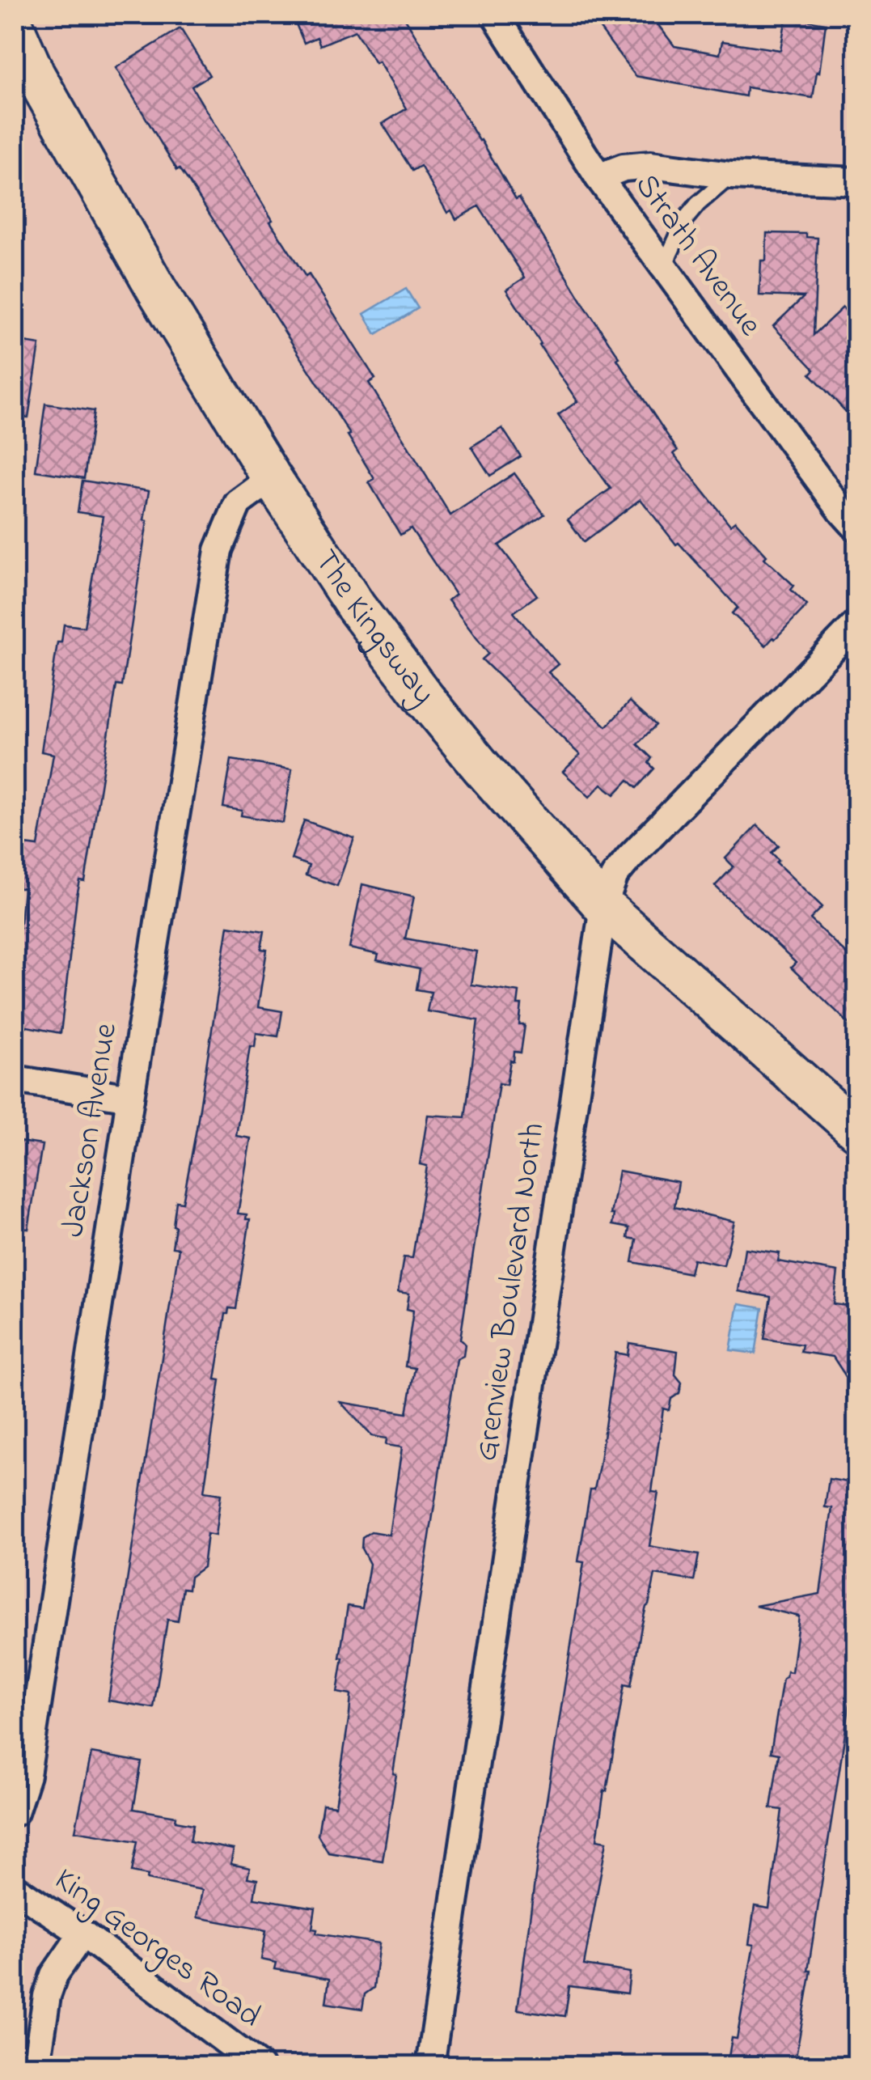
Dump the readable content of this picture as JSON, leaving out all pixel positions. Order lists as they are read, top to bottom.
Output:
{
  "streets": {
    "street": [
      "Strath Avenue",
      "The Kingsway",
      "Jackson Avenue",
      "Grenview Boulevard North",
      "King Georges Road"
    ]
  },
  "crossings": [
    ["The Kingsway", "Jackson Avenue"],
    ["The Kingsway", "Grenview Boulevard North"]
  ]
}
